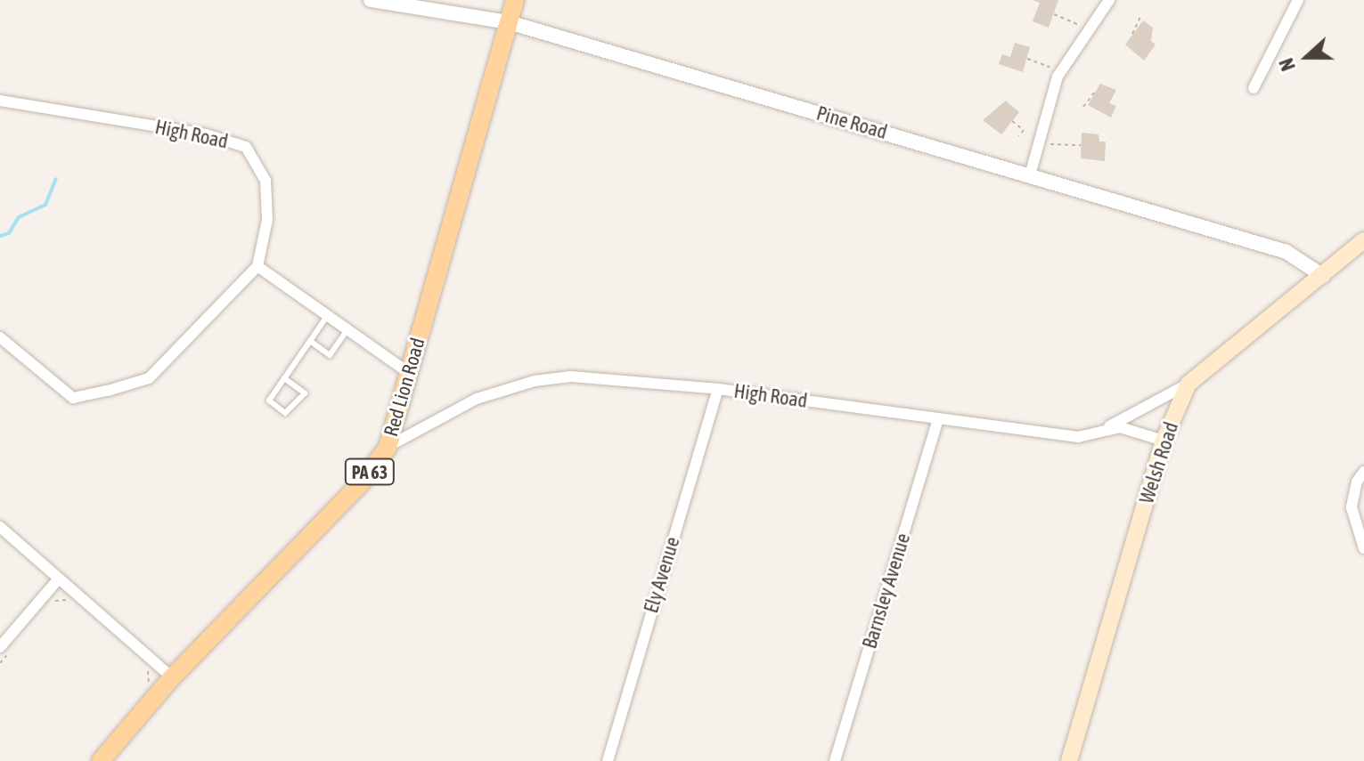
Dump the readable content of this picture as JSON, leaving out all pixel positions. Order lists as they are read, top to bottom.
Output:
{
  "streets": {
    "main road": ["Red Lion Road", "Welsh Road", "PA 63"],
    "street": [
      "Pine Road",
      "High Road",
      "Ely Avenue",
      "Barnsley Avenue"
    ]
  },
  "crossings": [
    ["Pine Road", "Red Lion Road"],
    ["Pine Road", "Welsh Road"],
    ["High Road", "Red Lion Road"],
    ["High Road", "Welsh Road"],
    ["High Road", "Ely Avenue"],
    ["High Road", "Barnsley Avenue"]
  ],
  "north": "left"
}
